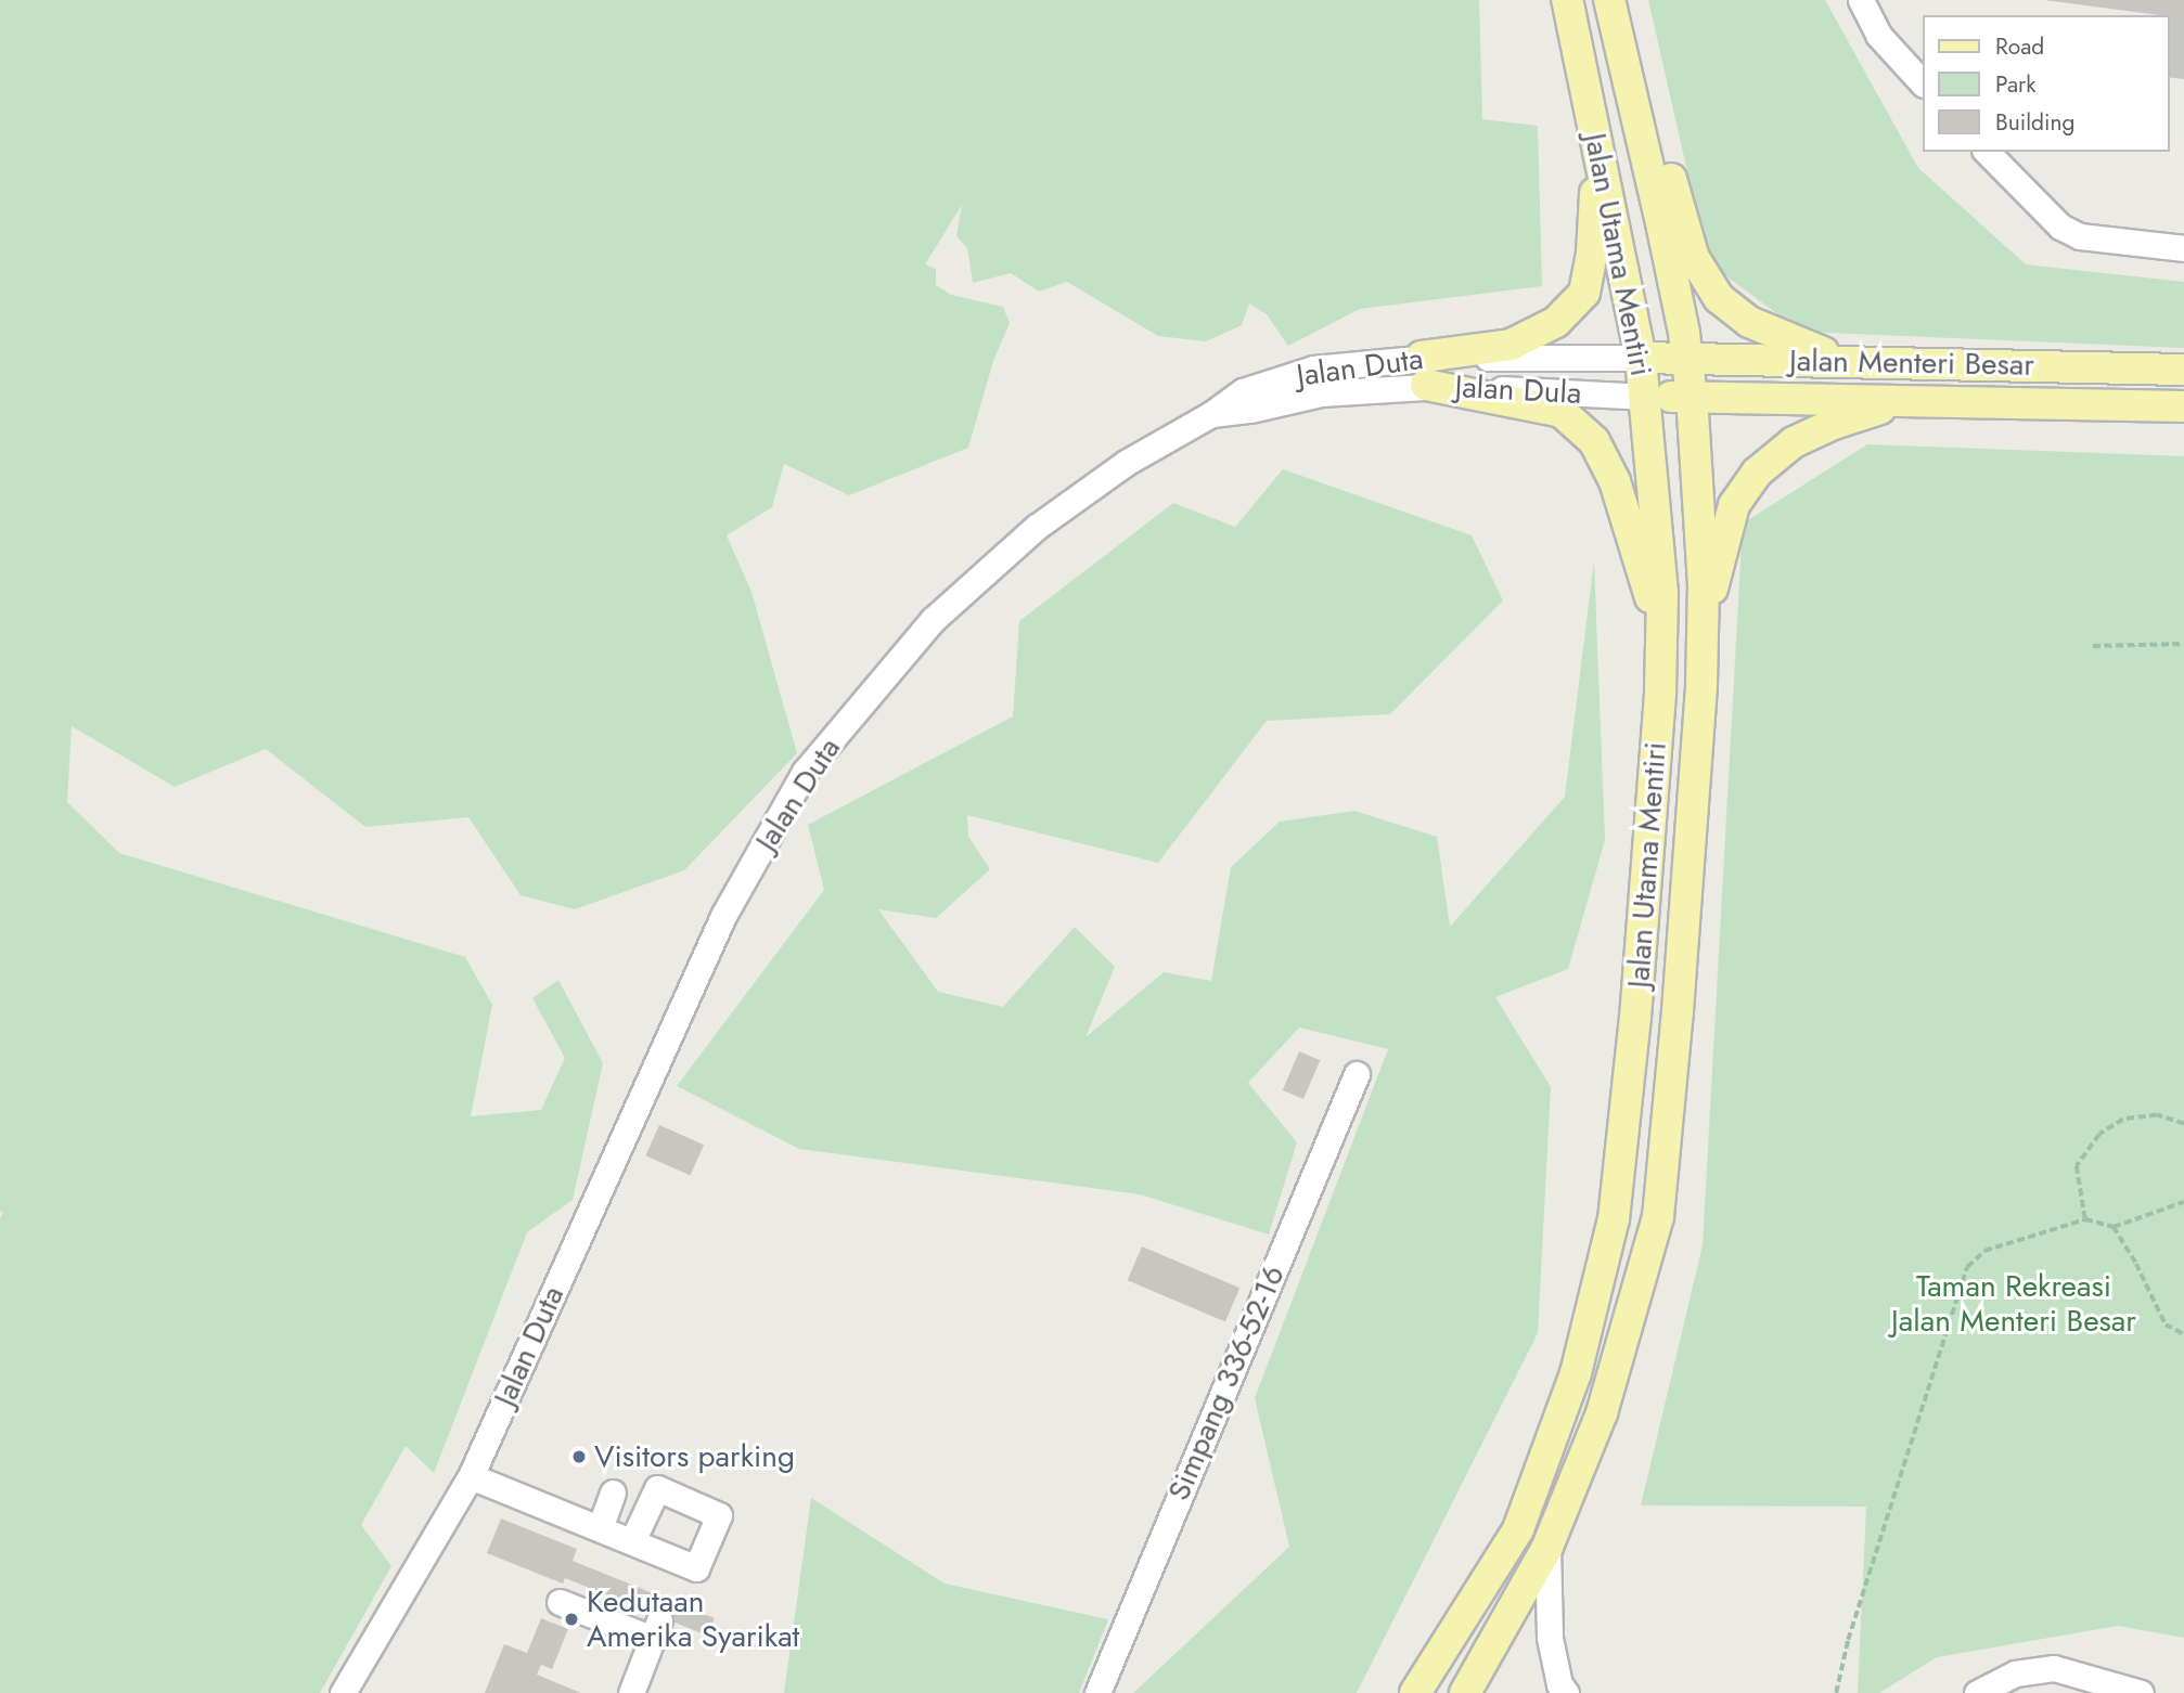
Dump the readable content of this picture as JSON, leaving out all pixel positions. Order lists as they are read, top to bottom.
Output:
{
  "streets": {
    "main road": ["Jalan Utama Mentiri", "Jalan Menteri Besar"],
    "street": ["Jalan Duta", "Jalan Dula", "Simpang 336-52-16"]
  },
  "crossings": [
    ["Jalan Utama Mentiri", "Jalan Menteri Besar"],
    ["Jalan Utama Mentiri", "Jalan Duta"],
    ["Jalan Utama Mentiri", "Jalan Dula"],
    ["Jalan Menteri Besar", "Jalan Duta"],
    ["Jalan Menteri Besar", "Jalan Dula"],
    ["Jalan Duta", "Jalan Dula"]
  ],
  "parks": ["Taman Rekreasi Jalan Menteri Besar"],
  "places": ["Visitors parking", "Kedutaan Amerika Syarikat"],
  "legend": ["Road", "Park", "Building"]
}
